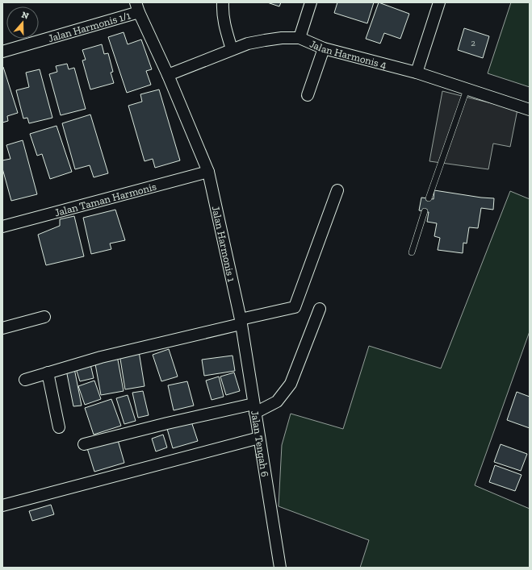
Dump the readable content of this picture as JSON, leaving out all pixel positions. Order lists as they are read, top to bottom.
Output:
{
  "streets": {
    "street": [
      "Jalan Harmonis 1/1",
      "Jalan Harmonis 4",
      "Jalan Taman Harmonis",
      "Jalan Harmonis 1",
      "Jalan Tengah 6"
    ]
  },
  "crossings": [
    ["Jalan Harmonis 1/1", "Jalan Harmonis 1"],
    ["Jalan Harmonis 4", "Jalan Harmonis 1"],
    ["Jalan Taman Harmonis", "Jalan Harmonis 1"],
    ["Jalan Harmonis 1", "Jalan Tengah 6"]
  ],
  "house_numbers": ["2"],
  "north": "top"
}
